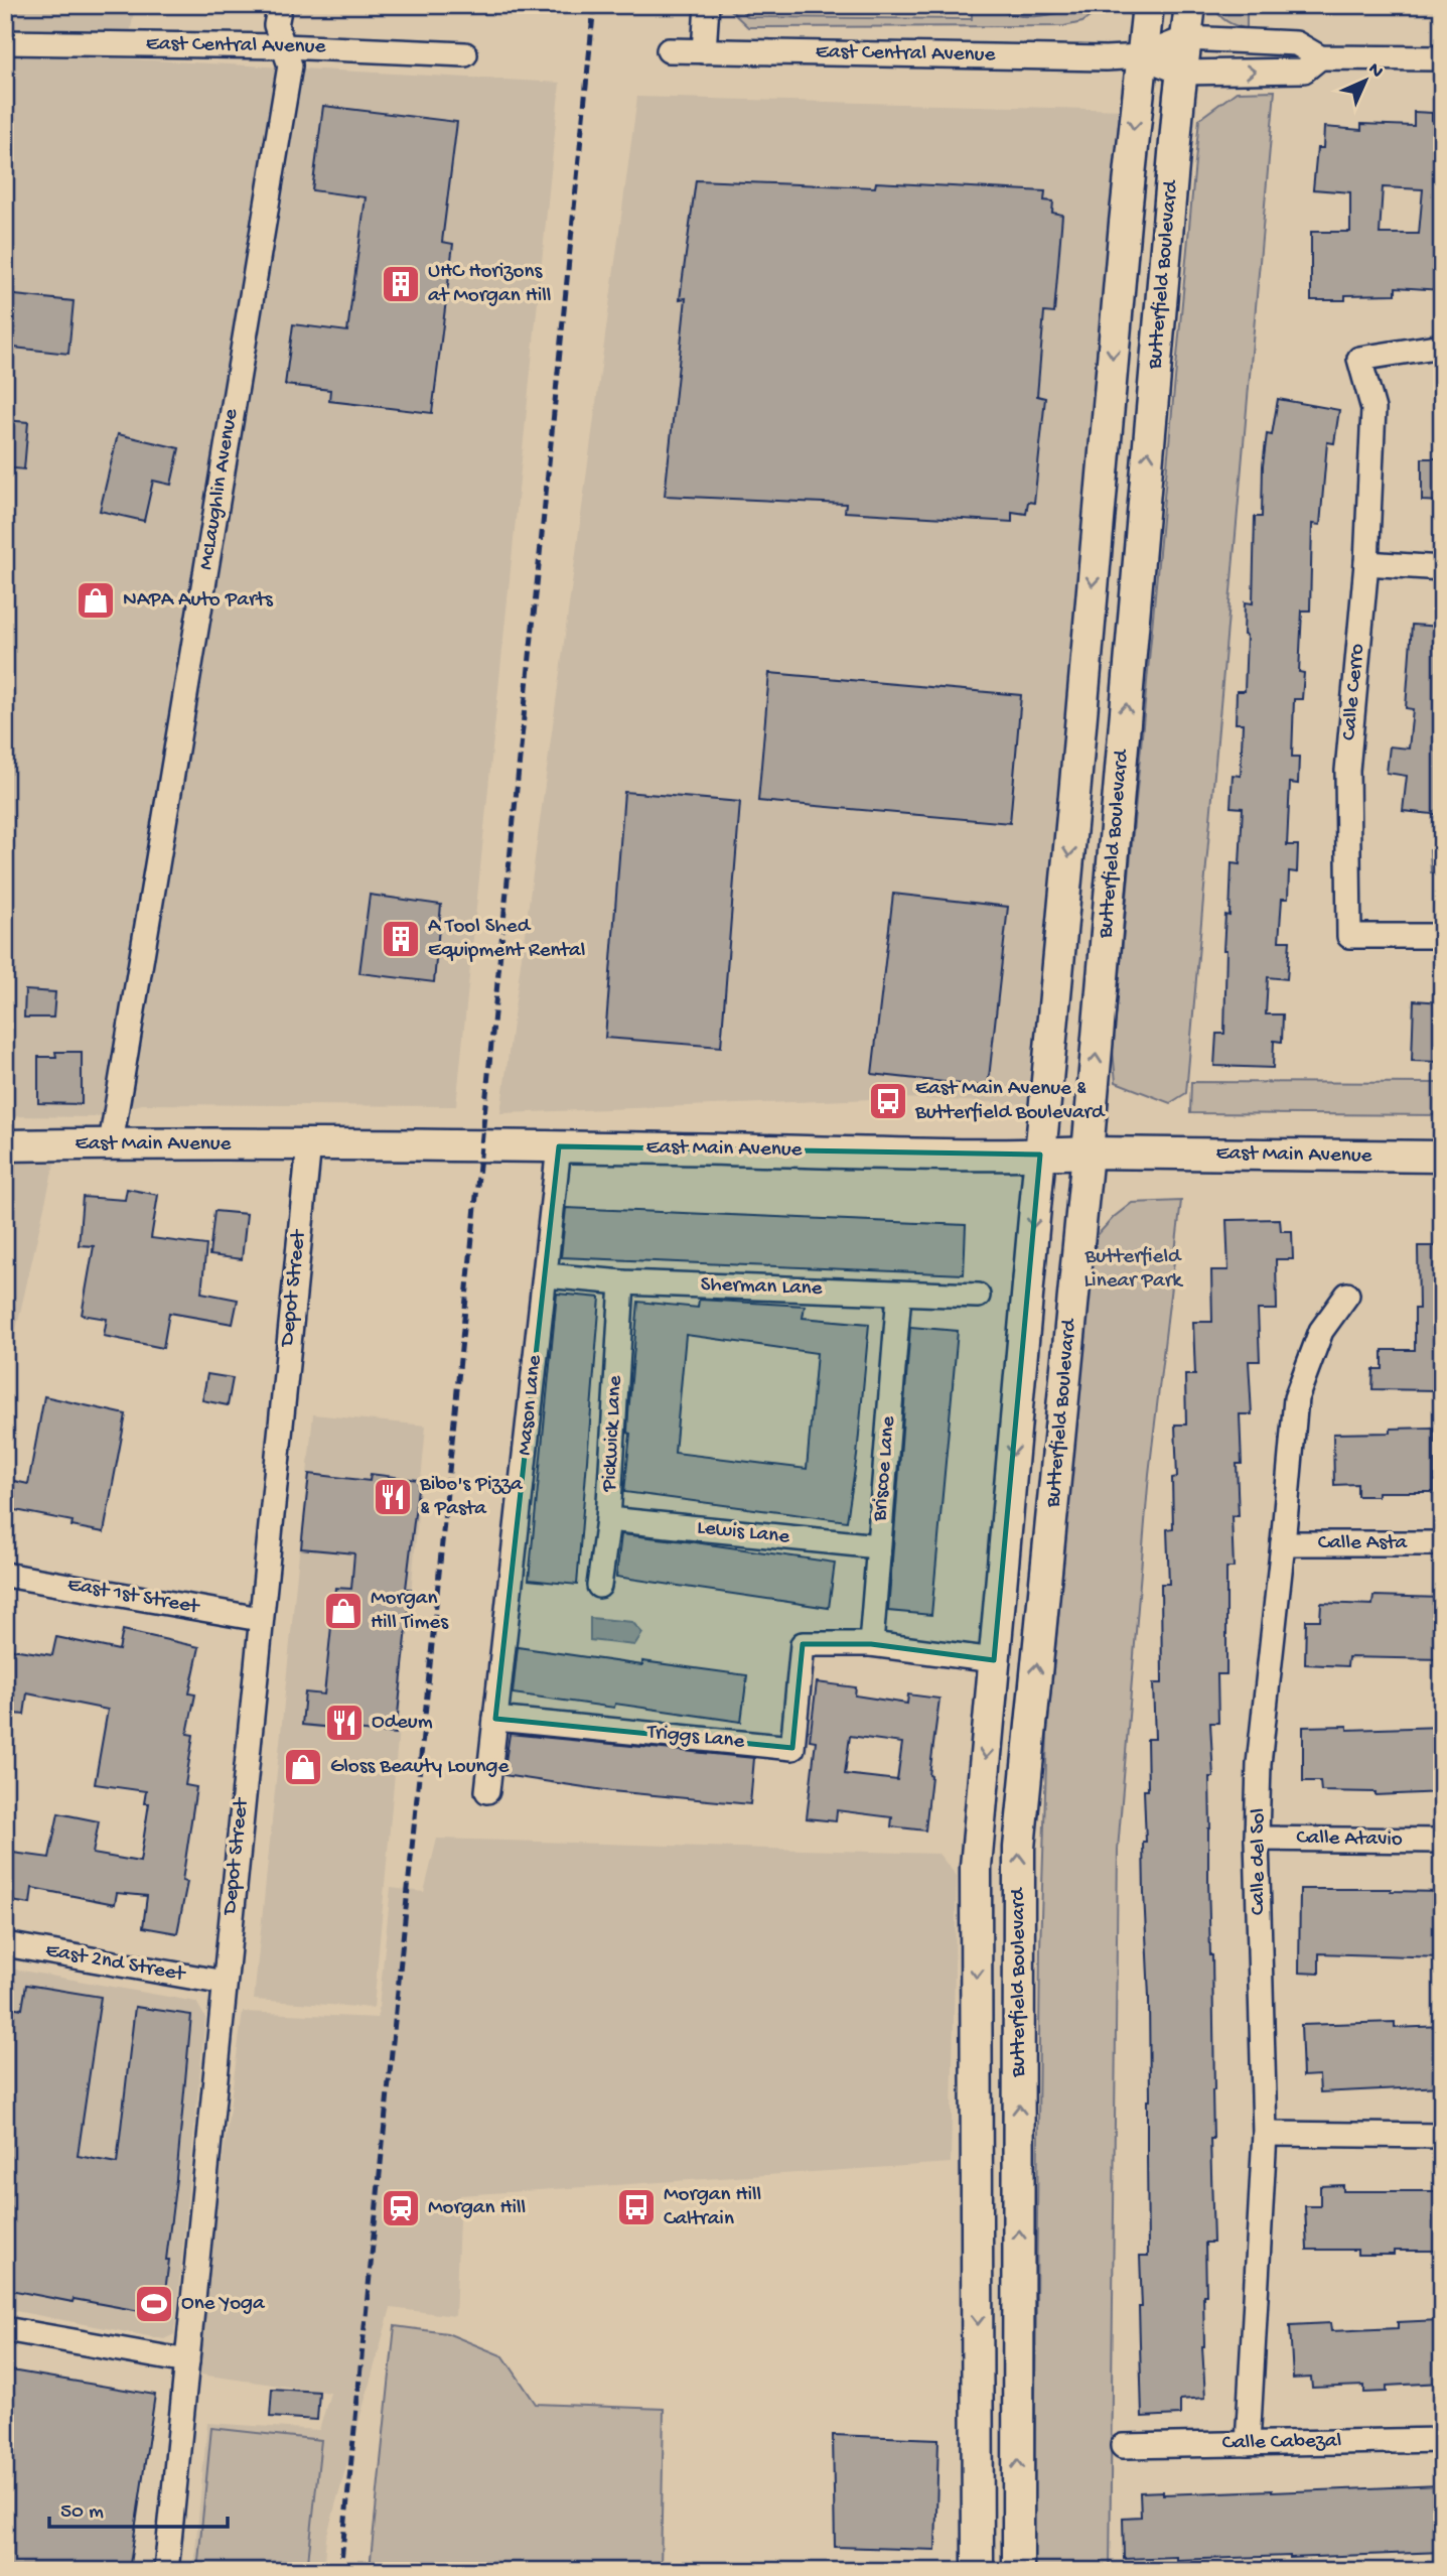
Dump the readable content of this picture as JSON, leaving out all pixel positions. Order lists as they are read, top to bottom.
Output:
{
  "streets": {
    "main road": ["Butterfield Boulevard", "East Main Avenue"],
    "street": [
      "East Central Avenue",
      "McLaughlin Avenue",
      "Calle Cerro",
      "Sherman Lane",
      "Depot Street",
      "Mason Lane",
      "Pickwick Lane",
      "Briscoe Lane",
      "Lewis Lane",
      "Calle Asta",
      "East 1st Street",
      "Triggs Lane",
      "Calle Atavio",
      "Calle del Sol",
      "East 2nd Street",
      "Calle Cabezal"
    ]
  },
  "crossings": [
    ["East Central Avenue", "Butterfield Boulevard"],
    ["East Central Avenue", "McLaughlin Avenue"],
    ["Butterfield Boulevard", "East Main Avenue"],
    ["McLaughlin Avenue", "East Main Avenue"],
    ["East Main Avenue", "Depot Street"],
    ["East Main Avenue", "Mason Lane"],
    ["Sherman Lane", "Mason Lane"],
    ["Sherman Lane", "Pickwick Lane"],
    ["Sherman Lane", "Briscoe Lane"],
    ["Depot Street", "East 1st Street"],
    ["Depot Street", "East 2nd Street"],
    ["Mason Lane", "Triggs Lane"],
    ["Pickwick Lane", "Lewis Lane"],
    ["Briscoe Lane", "Lewis Lane"],
    ["Briscoe Lane", "Triggs Lane"],
    ["Calle Asta", "Calle del Sol"],
    ["Calle Atavio", "Calle del Sol"],
    ["Calle del Sol", "Calle Cabezal"]
  ],
  "parks": ["Butterfield Linear Park"],
  "places": {
    "building": ["UHC Horizons at Morgan Hill", "A Tool Shed Equipment Rental"],
    "shop": ["NAPA Auto Parts", "Morgan Hill Times", "Gloss Beauty Lounge"],
    "bus stop": ["East Main Avenue & Butterfield Boulevard", "Morgan Hill Caltrain"],
    "restaurant": ["Bibo's Pizza & Pasta", "Odeum"],
    "station": ["Morgan Hill"],
    "sports": ["One Yoga"]
  },
  "scale_bar": "50 m",
  "north": "top right"
}
